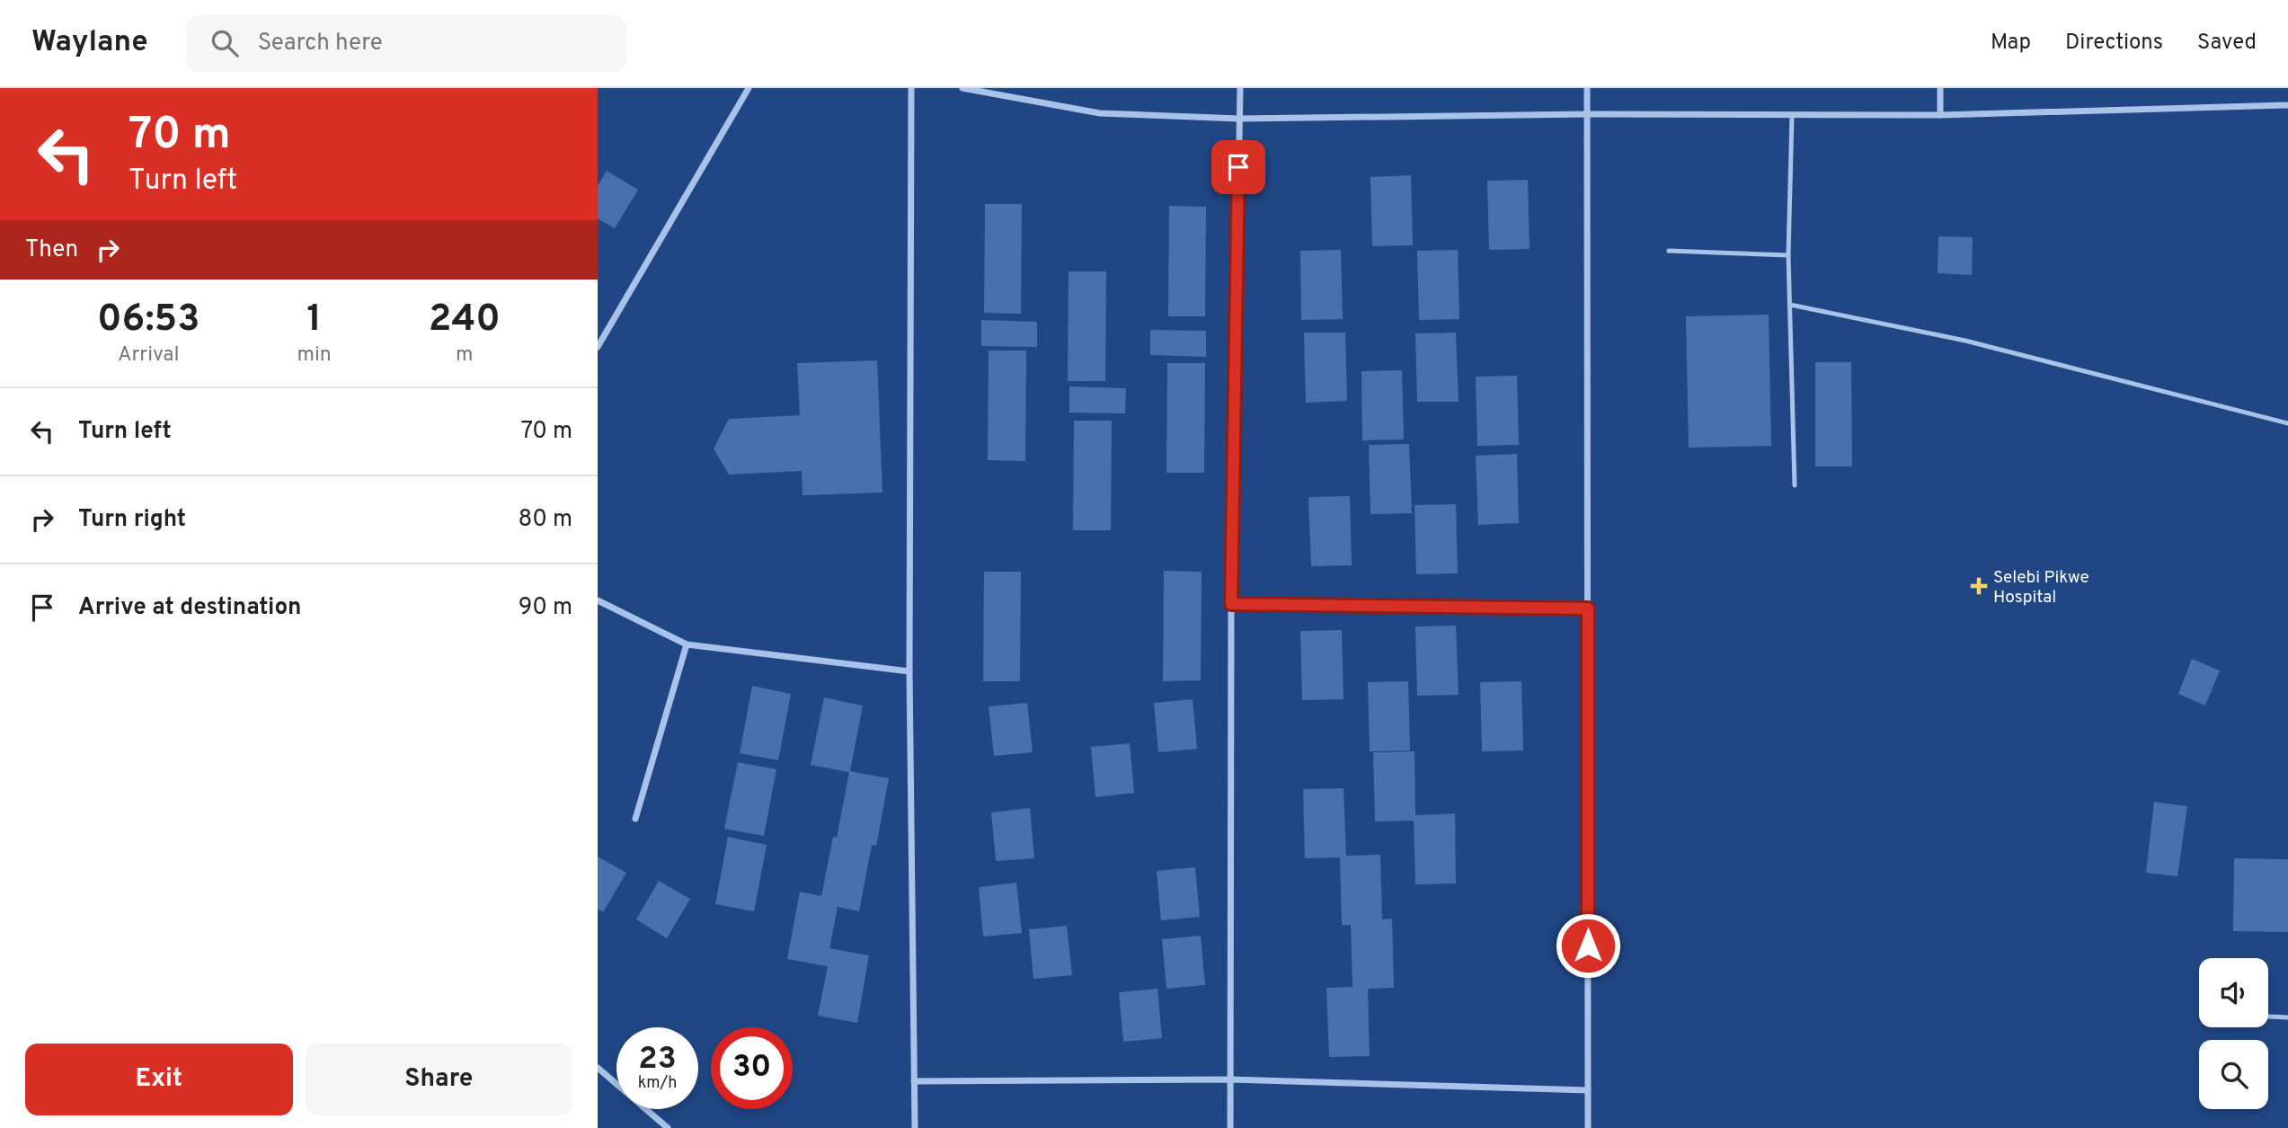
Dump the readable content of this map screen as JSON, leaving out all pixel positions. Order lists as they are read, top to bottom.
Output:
{
  "places": {
    "health": ["Selebi Pikwe Hospital"]
  },
  "page": {
    "header": "Waylane",
    "search": "Search here",
    "nav": ["Map", "Directions", "Saved"],
    "turn": ["70 m", "Turn left"],
    "then": "Then",
    "eta": [
      "06:53",
      "Arrival",
      "1",
      "min",
      "240",
      "m"
    ],
    "list": [
      {
        "name": "Turn left",
        "value": "70 m"
      },
      {
        "name": "Turn right",
        "value": "80 m"
      },
      {
        "name": "Arrive at destination",
        "value": "90 m"
      }
    ],
    "speed": "23 km/h",
    "limit": "30",
    "buttons": ["Exit", "Share"]
  }
}
